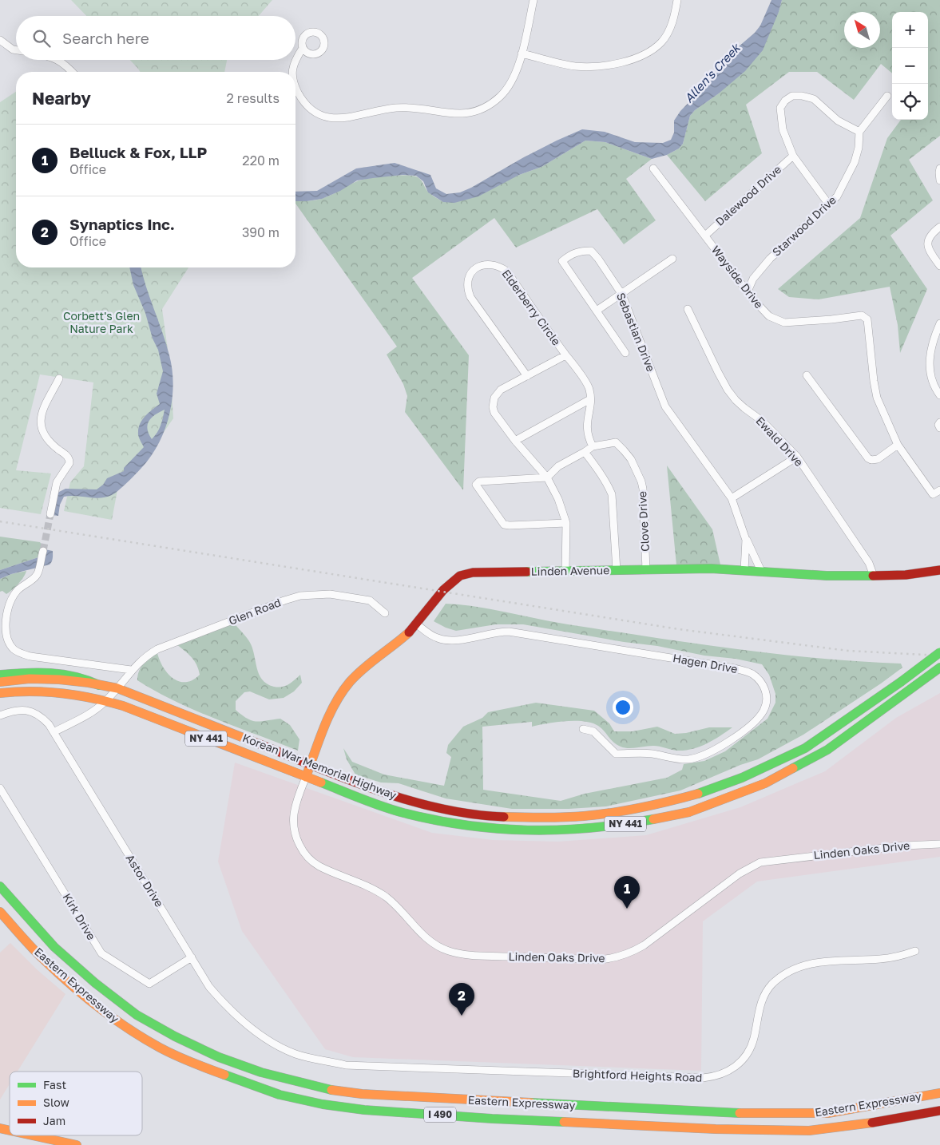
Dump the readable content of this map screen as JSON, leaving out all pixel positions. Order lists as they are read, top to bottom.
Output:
{
  "streets": {
    "main road": [
      "Linden Avenue",
      "NY 441",
      "Korean War Memorial Highway",
      "Eastern Expressway",
      "I 490"
    ],
    "street": [
      "Dalewood Drive",
      "Starwood Drive",
      "Wayside Drive",
      "Elderberry Circle",
      "Sebastian Drive",
      "Ewald Drive",
      "Clove Drive",
      "Glen Road",
      "Hagen Drive",
      "Linden Oaks Drive",
      "Astor Drive",
      "Kirk Drive",
      "Brightford Heights Road"
    ]
  },
  "crossings": [
    ["Dalewood Drive", "Wayside Drive"],
    ["Starwood Drive", "Wayside Drive"],
    ["Elderberry Circle", "Clove Drive"],
    ["Sebastian Drive", "Linden Avenue"],
    ["Ewald Drive", "Linden Avenue"],
    ["Clove Drive", "Linden Avenue"],
    ["Linden Avenue", "Hagen Drive"],
    ["Linden Avenue", "Korean War Memorial Highway"],
    ["Linden Avenue", "Linden Oaks Drive"],
    ["Glen Road", "Korean War Memorial Highway"],
    ["Korean War Memorial Highway", "Linden Oaks Drive"],
    ["Astor Drive", "Kirk Drive"],
    ["Astor Drive", "Brightford Heights Road"]
  ],
  "water": ["Allen's Creek"],
  "parks": ["Corbett's Glen Nature Park"],
  "legend": ["Fast", "Slow", "Jam"],
  "north": "top left",
  "page": {
    "map_buttons": ["+", "−"],
    "search": "Search here",
    "heading": ["Nearby", "2 results"],
    "list": [
      {
        "mark": "1",
        "name": "Belluck & Fox, LLP",
        "note": "Office",
        "value": "220 m"
      },
      {
        "mark": "2",
        "name": "Synaptics Inc.",
        "note": "Office",
        "value": "390 m"
      }
    ],
    "pins": ["1", "2"]
  }
}
